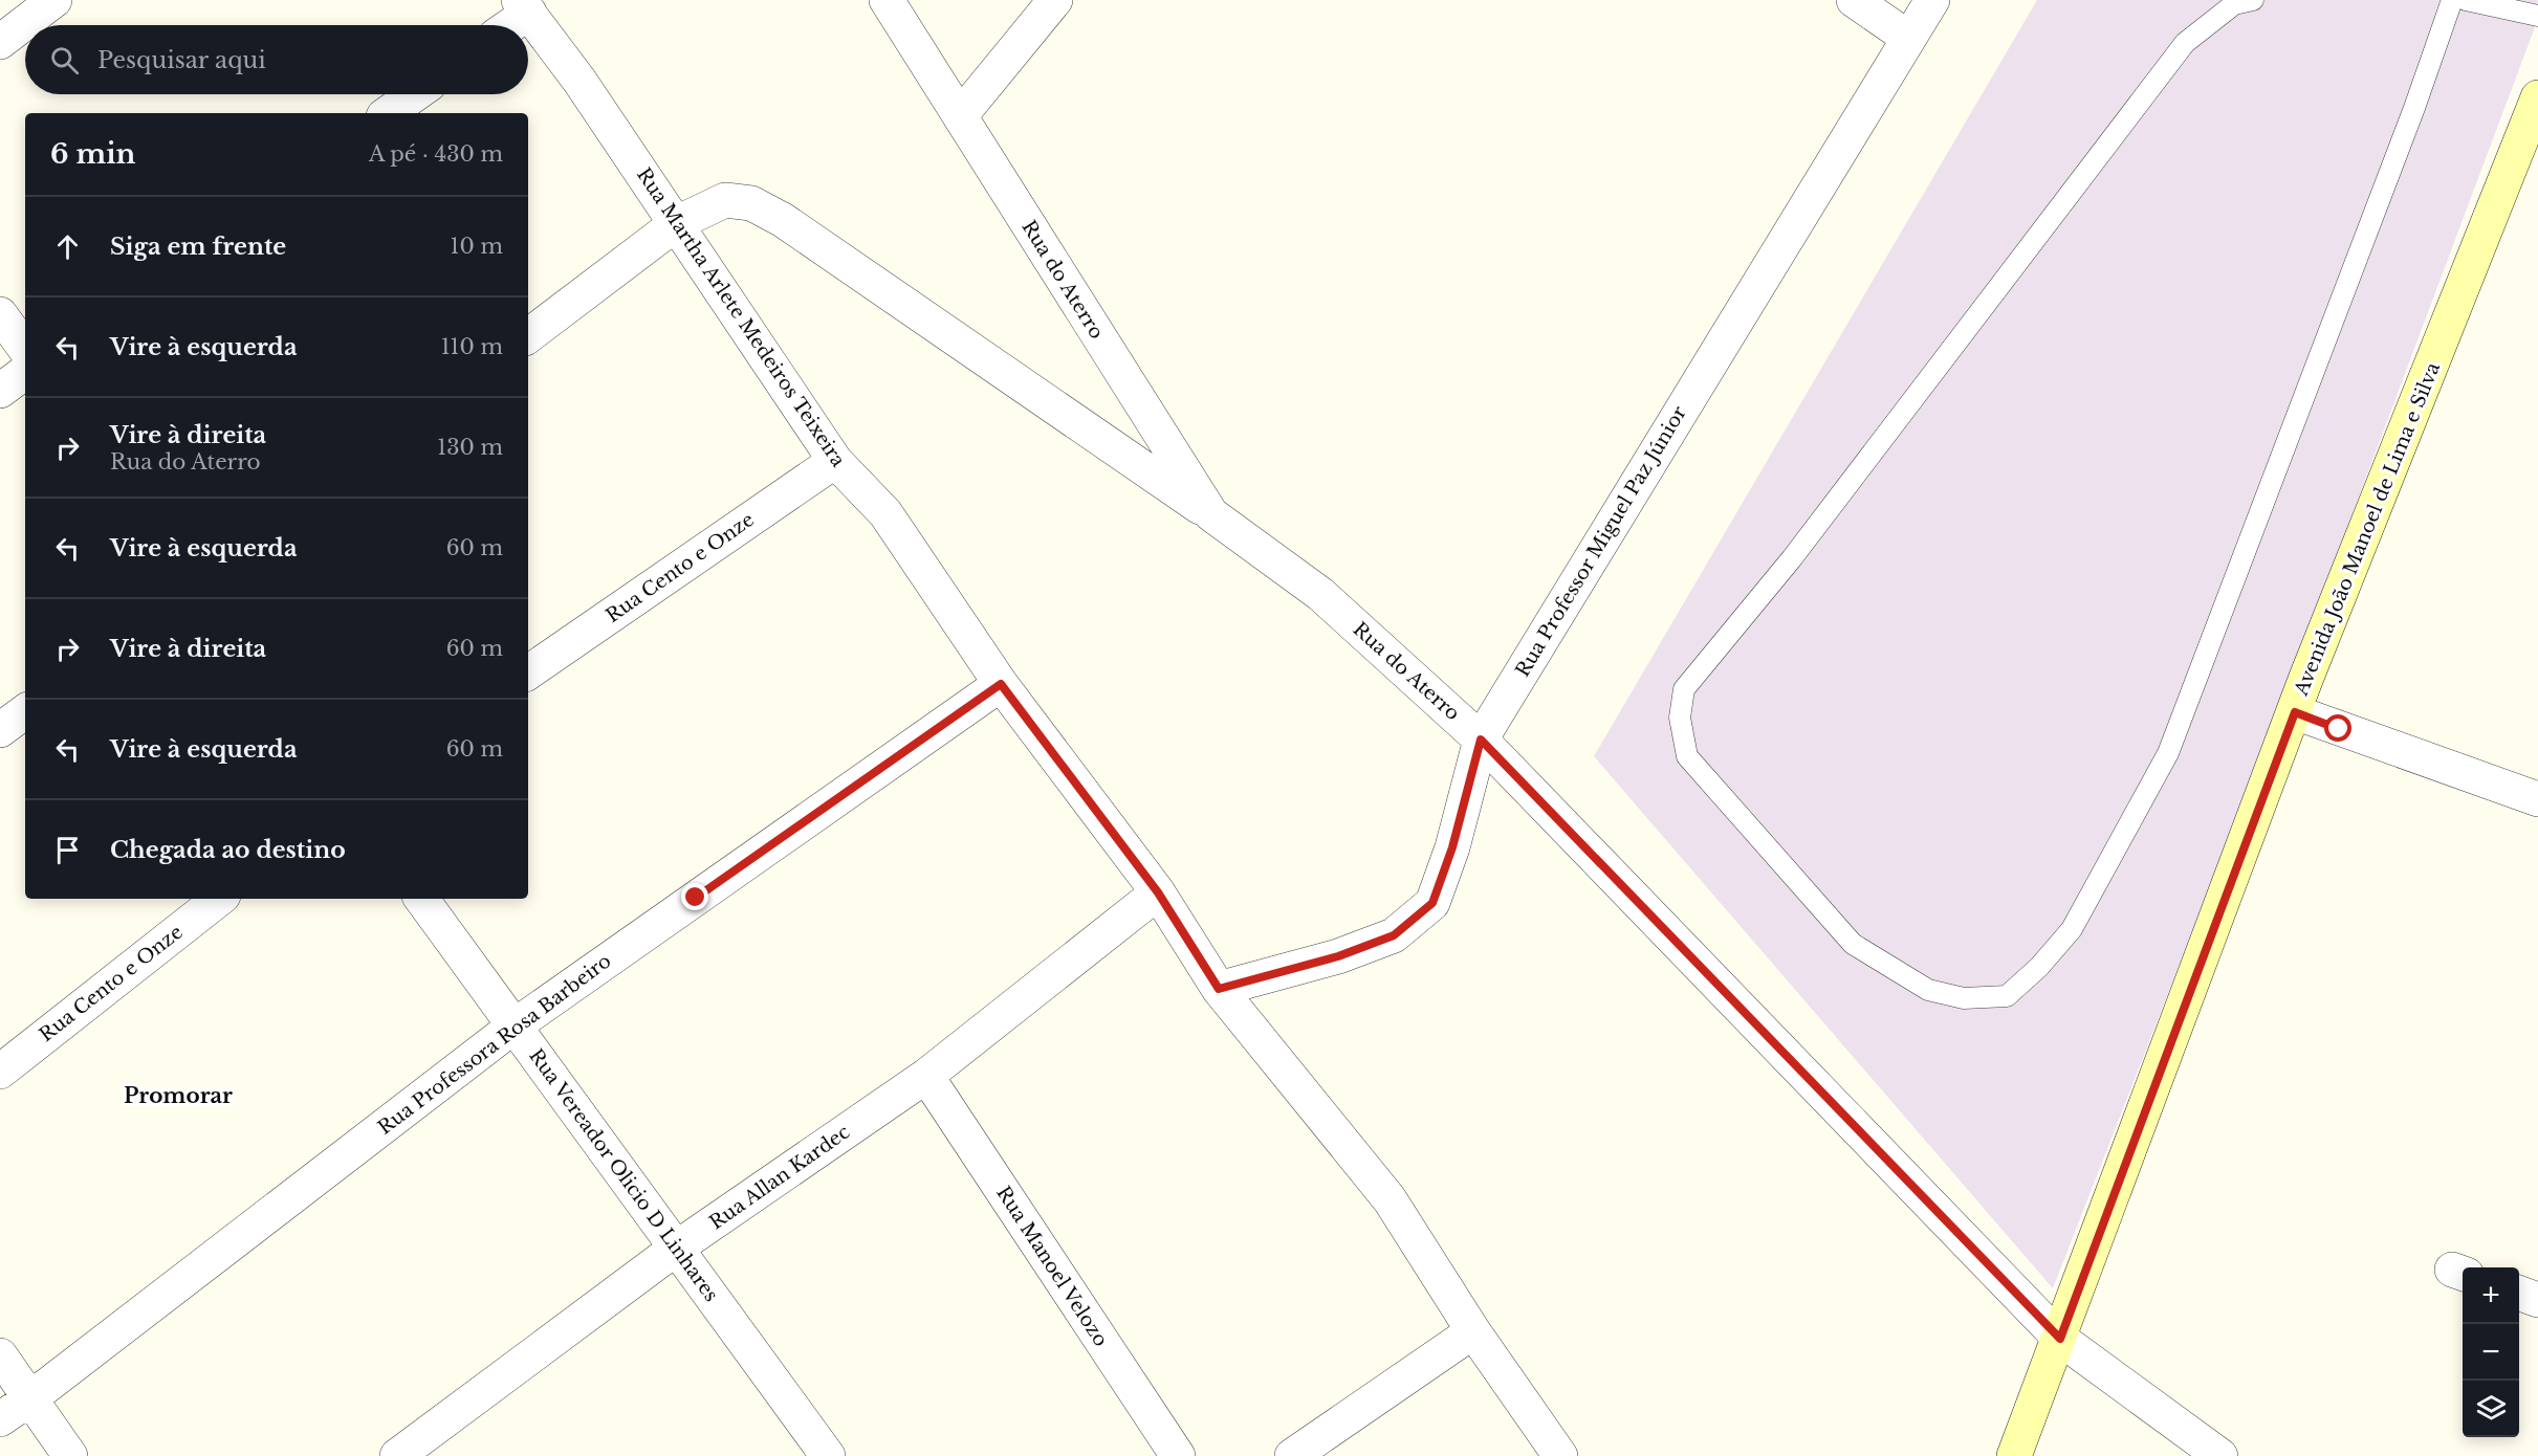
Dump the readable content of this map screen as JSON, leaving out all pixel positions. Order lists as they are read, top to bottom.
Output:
{
  "streets": {
    "main road": ["Avenida João Manoel de Lima e Silva"],
    "street": [
      "Rua do Aterro",
      "Rua Martha Arlete Medeiros Teixeira",
      "Rua Professor Miguel Paz Júnior",
      "Rua Cento e Onze",
      "Rua Professora Rosa Barbeiro",
      "Rua Vereador Olicio D Linhares",
      "Rua Allan Kardec",
      "Rua Manoel Velozo"
    ]
  },
  "crossings": [
    ["Rua do Aterro", "Avenida João Manoel de Lima e Silva"],
    ["Rua do Aterro", "Rua Professor Miguel Paz Júnior"],
    ["Rua Martha Arlete Medeiros Teixeira", "Rua Professor Miguel Paz Júnior"],
    ["Rua Martha Arlete Medeiros Teixeira", "Rua Cento e Onze"],
    ["Rua Martha Arlete Medeiros Teixeira", "Rua Professora Rosa Barbeiro"],
    ["Rua Martha Arlete Medeiros Teixeira", "Rua Allan Kardec"],
    ["Rua Professora Rosa Barbeiro", "Rua Vereador Olicio D Linhares"],
    ["Rua Vereador Olicio D Linhares", "Rua Allan Kardec"],
    ["Rua Allan Kardec", "Rua Manoel Velozo"]
  ],
  "districts": ["Promorar"],
  "page": {
    "search": "Pesquisar aqui",
    "heading": ["6 min", "A pé · 430 m"],
    "list": [
      ["Siga em frente", "10 m"],
      ["Vire à esquerda", "110 m"],
      ["Vire à direita", "Rua do Aterro", "130 m"],
      ["Vire à esquerda", "60 m"],
      ["Vire à direita", "60 m"],
      ["Vire à esquerda", "60 m"],
      "Chegada ao destino"
    ],
    "map_buttons": ["+", "−"]
  }
}
